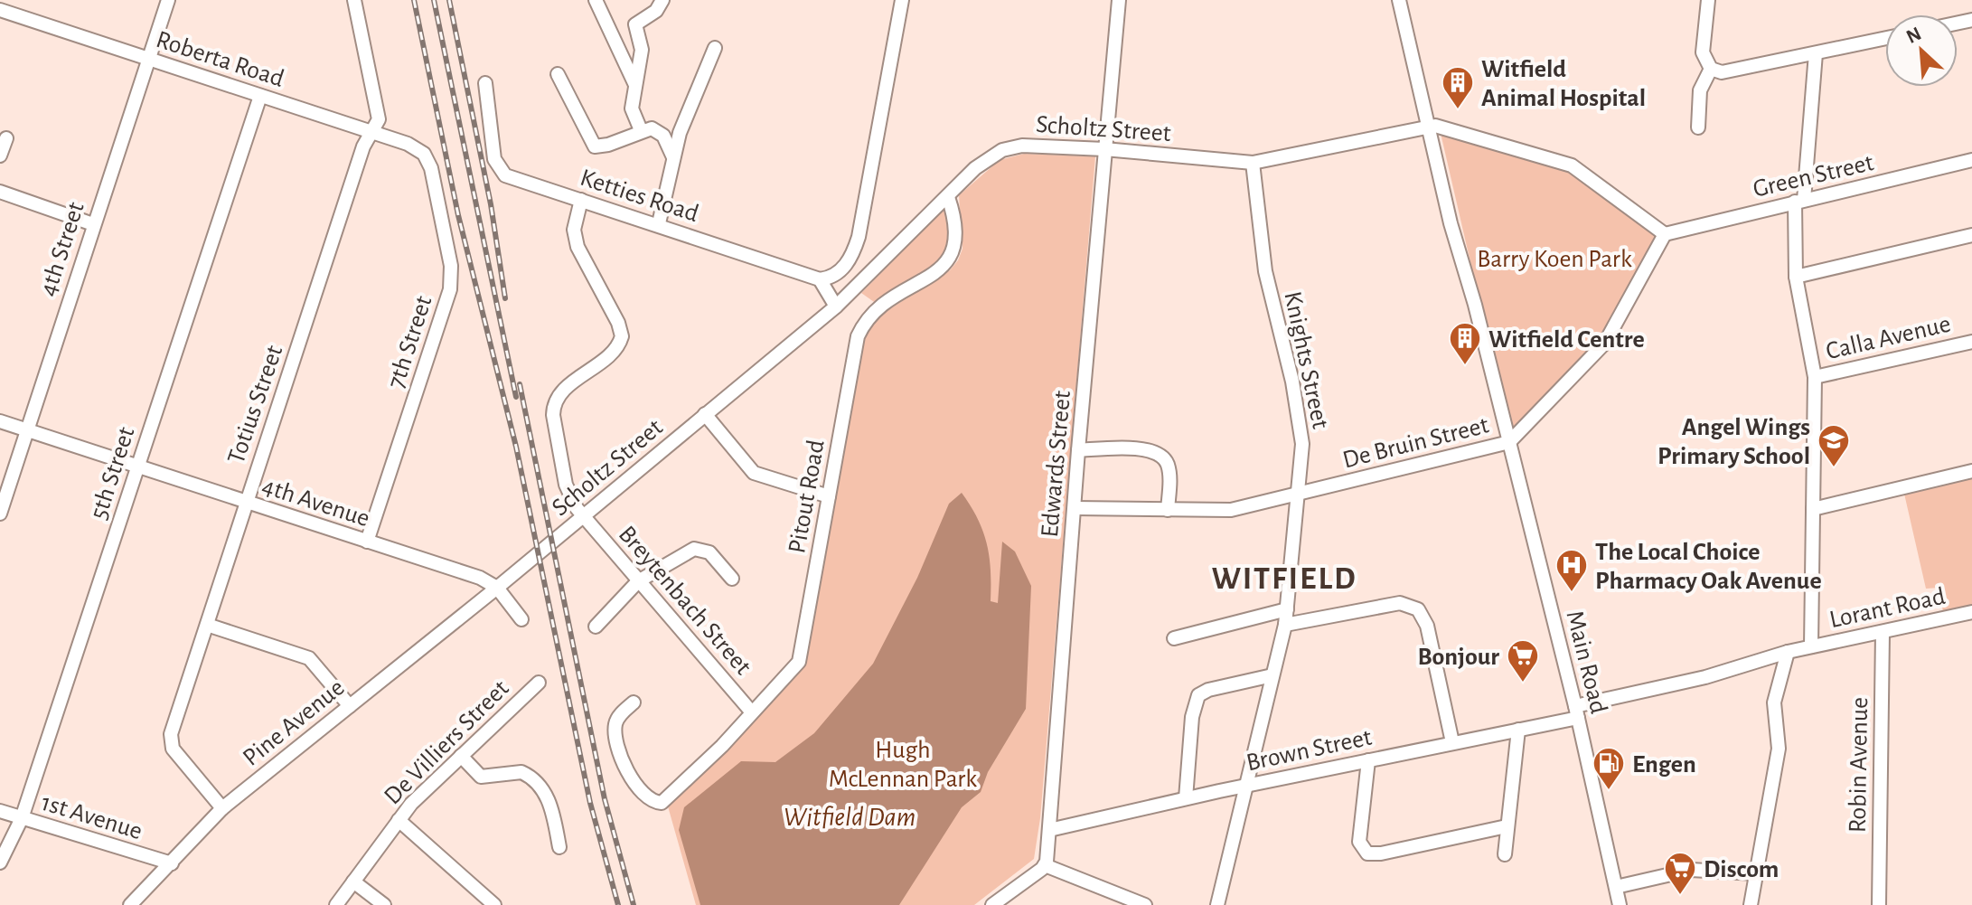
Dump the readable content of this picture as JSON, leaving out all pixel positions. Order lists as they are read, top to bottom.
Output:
{
  "streets": {
    "street": [
      "Roberta Road",
      "Scholtz Street",
      "Green Street",
      "Ketties Road",
      "4th Street",
      "Calla Avenue",
      "7th Street",
      "Knights Street",
      "Totius Street",
      "De Bruin Street",
      "Edwards Street",
      "5th Street",
      "Pitout Road",
      "4th Avenue",
      "Breytenbach Street",
      "Lorant Road",
      "Main Road",
      "Pine Avenue",
      "De Villiers Street",
      "Brown Street",
      "Robin Avenue",
      "1st Avenue"
    ]
  },
  "crossings": [
    ["Roberta Road", "4th Street"],
    ["Roberta Road", "7th Street"],
    ["Roberta Road", "Totius Street"],
    ["Roberta Road", "5th Street"],
    ["Scholtz Street", "Green Street"],
    ["Scholtz Street", "Knights Street"],
    ["Scholtz Street", "De Bruin Street"],
    ["Scholtz Street", "Edwards Street"],
    ["Scholtz Street", "Pitout Road"],
    ["Scholtz Street", "4th Avenue"],
    ["Scholtz Street", "Breytenbach Street"],
    ["Scholtz Street", "Main Road"],
    ["Scholtz Street", "Pine Avenue"],
    ["Green Street", "De Bruin Street"],
    ["Ketties Road", "Breytenbach Street"],
    ["4th Street", "4th Avenue"],
    ["7th Street", "4th Avenue"],
    ["Knights Street", "De Bruin Street"],
    ["Knights Street", "Brown Street"],
    ["Totius Street", "4th Avenue"],
    ["Totius Street", "Pine Avenue"],
    ["De Bruin Street", "Edwards Street"],
    ["De Bruin Street", "Main Road"],
    ["Edwards Street", "Brown Street"],
    ["5th Street", "4th Avenue"],
    ["5th Street", "1st Avenue"],
    ["Pitout Road", "Breytenbach Street"],
    ["4th Avenue", "Pine Avenue"],
    ["Lorant Road", "Brown Street"],
    ["Lorant Road", "Robin Avenue"],
    ["Main Road", "Brown Street"],
    ["Pine Avenue", "1st Avenue"]
  ],
  "districts": ["WITFIELD"],
  "water": ["Witfield Dam"],
  "parks": ["Barry Koen Park", "Hugh McLennan Park"],
  "places": {
    "building": ["Witfield Animal Hospital", "Witfield Centre"],
    "school or university": ["Angel Wings Primary School"],
    "hospital": ["The Local Choice Pharmacy Oak Avenue"],
    "supermarket": ["Bonjour", "Discom"],
    "fuel station": ["Engen"]
  },
  "north": "top left"
}
